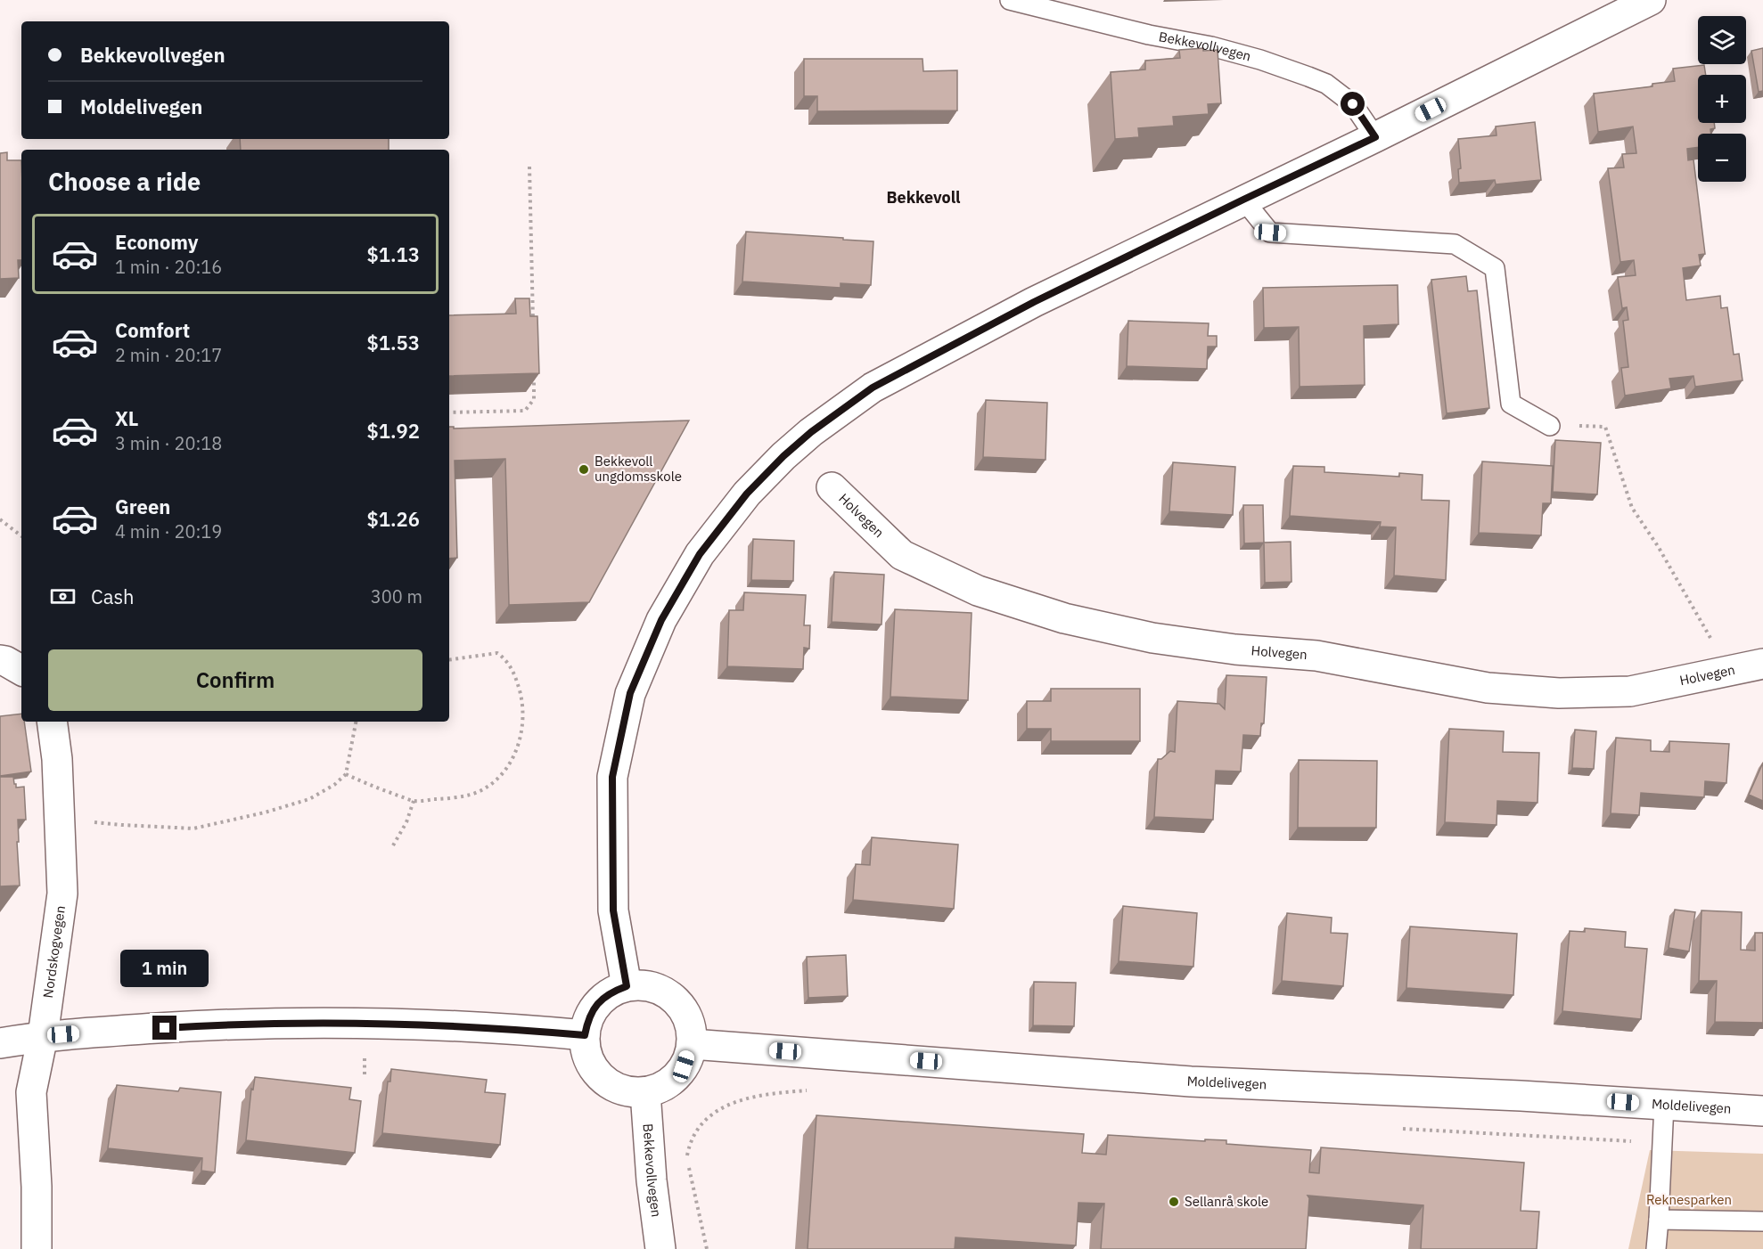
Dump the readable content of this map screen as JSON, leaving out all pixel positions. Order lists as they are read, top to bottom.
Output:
{
  "streets": {
    "street": [
      "Bekkevollvegen",
      "Holvegen",
      "Nordskogvegen",
      "Moldelivegen"
    ]
  },
  "crossings": [
    ["Bekkevollvegen", "Moldelivegen"]
  ],
  "districts": ["Bekkevoll"],
  "parks": ["Reknesparken"],
  "places": ["Bekkevoll ungdomsskole", "Sellanrå skole"],
  "page": {
    "map_buttons": ["+", "−"],
    "banner": ["Bekkevollvegen", "Moldelivegen"],
    "heading": "Choose a ride",
    "list": [
      {
        "name": "Economy",
        "note": "1 min · 20:16",
        "value": "$1.13"
      },
      {
        "name": "Comfort",
        "note": "2 min · 20:17",
        "value": "$1.53"
      },
      {
        "name": "XL",
        "note": "3 min · 20:18",
        "value": "$1.92"
      },
      {
        "name": "Green",
        "note": "4 min · 20:19",
        "value": "$1.26"
      }
    ],
    "pay": ["Cash", "300 m"],
    "buttons": "Confirm",
    "bubble": "1 min"
  }
}
